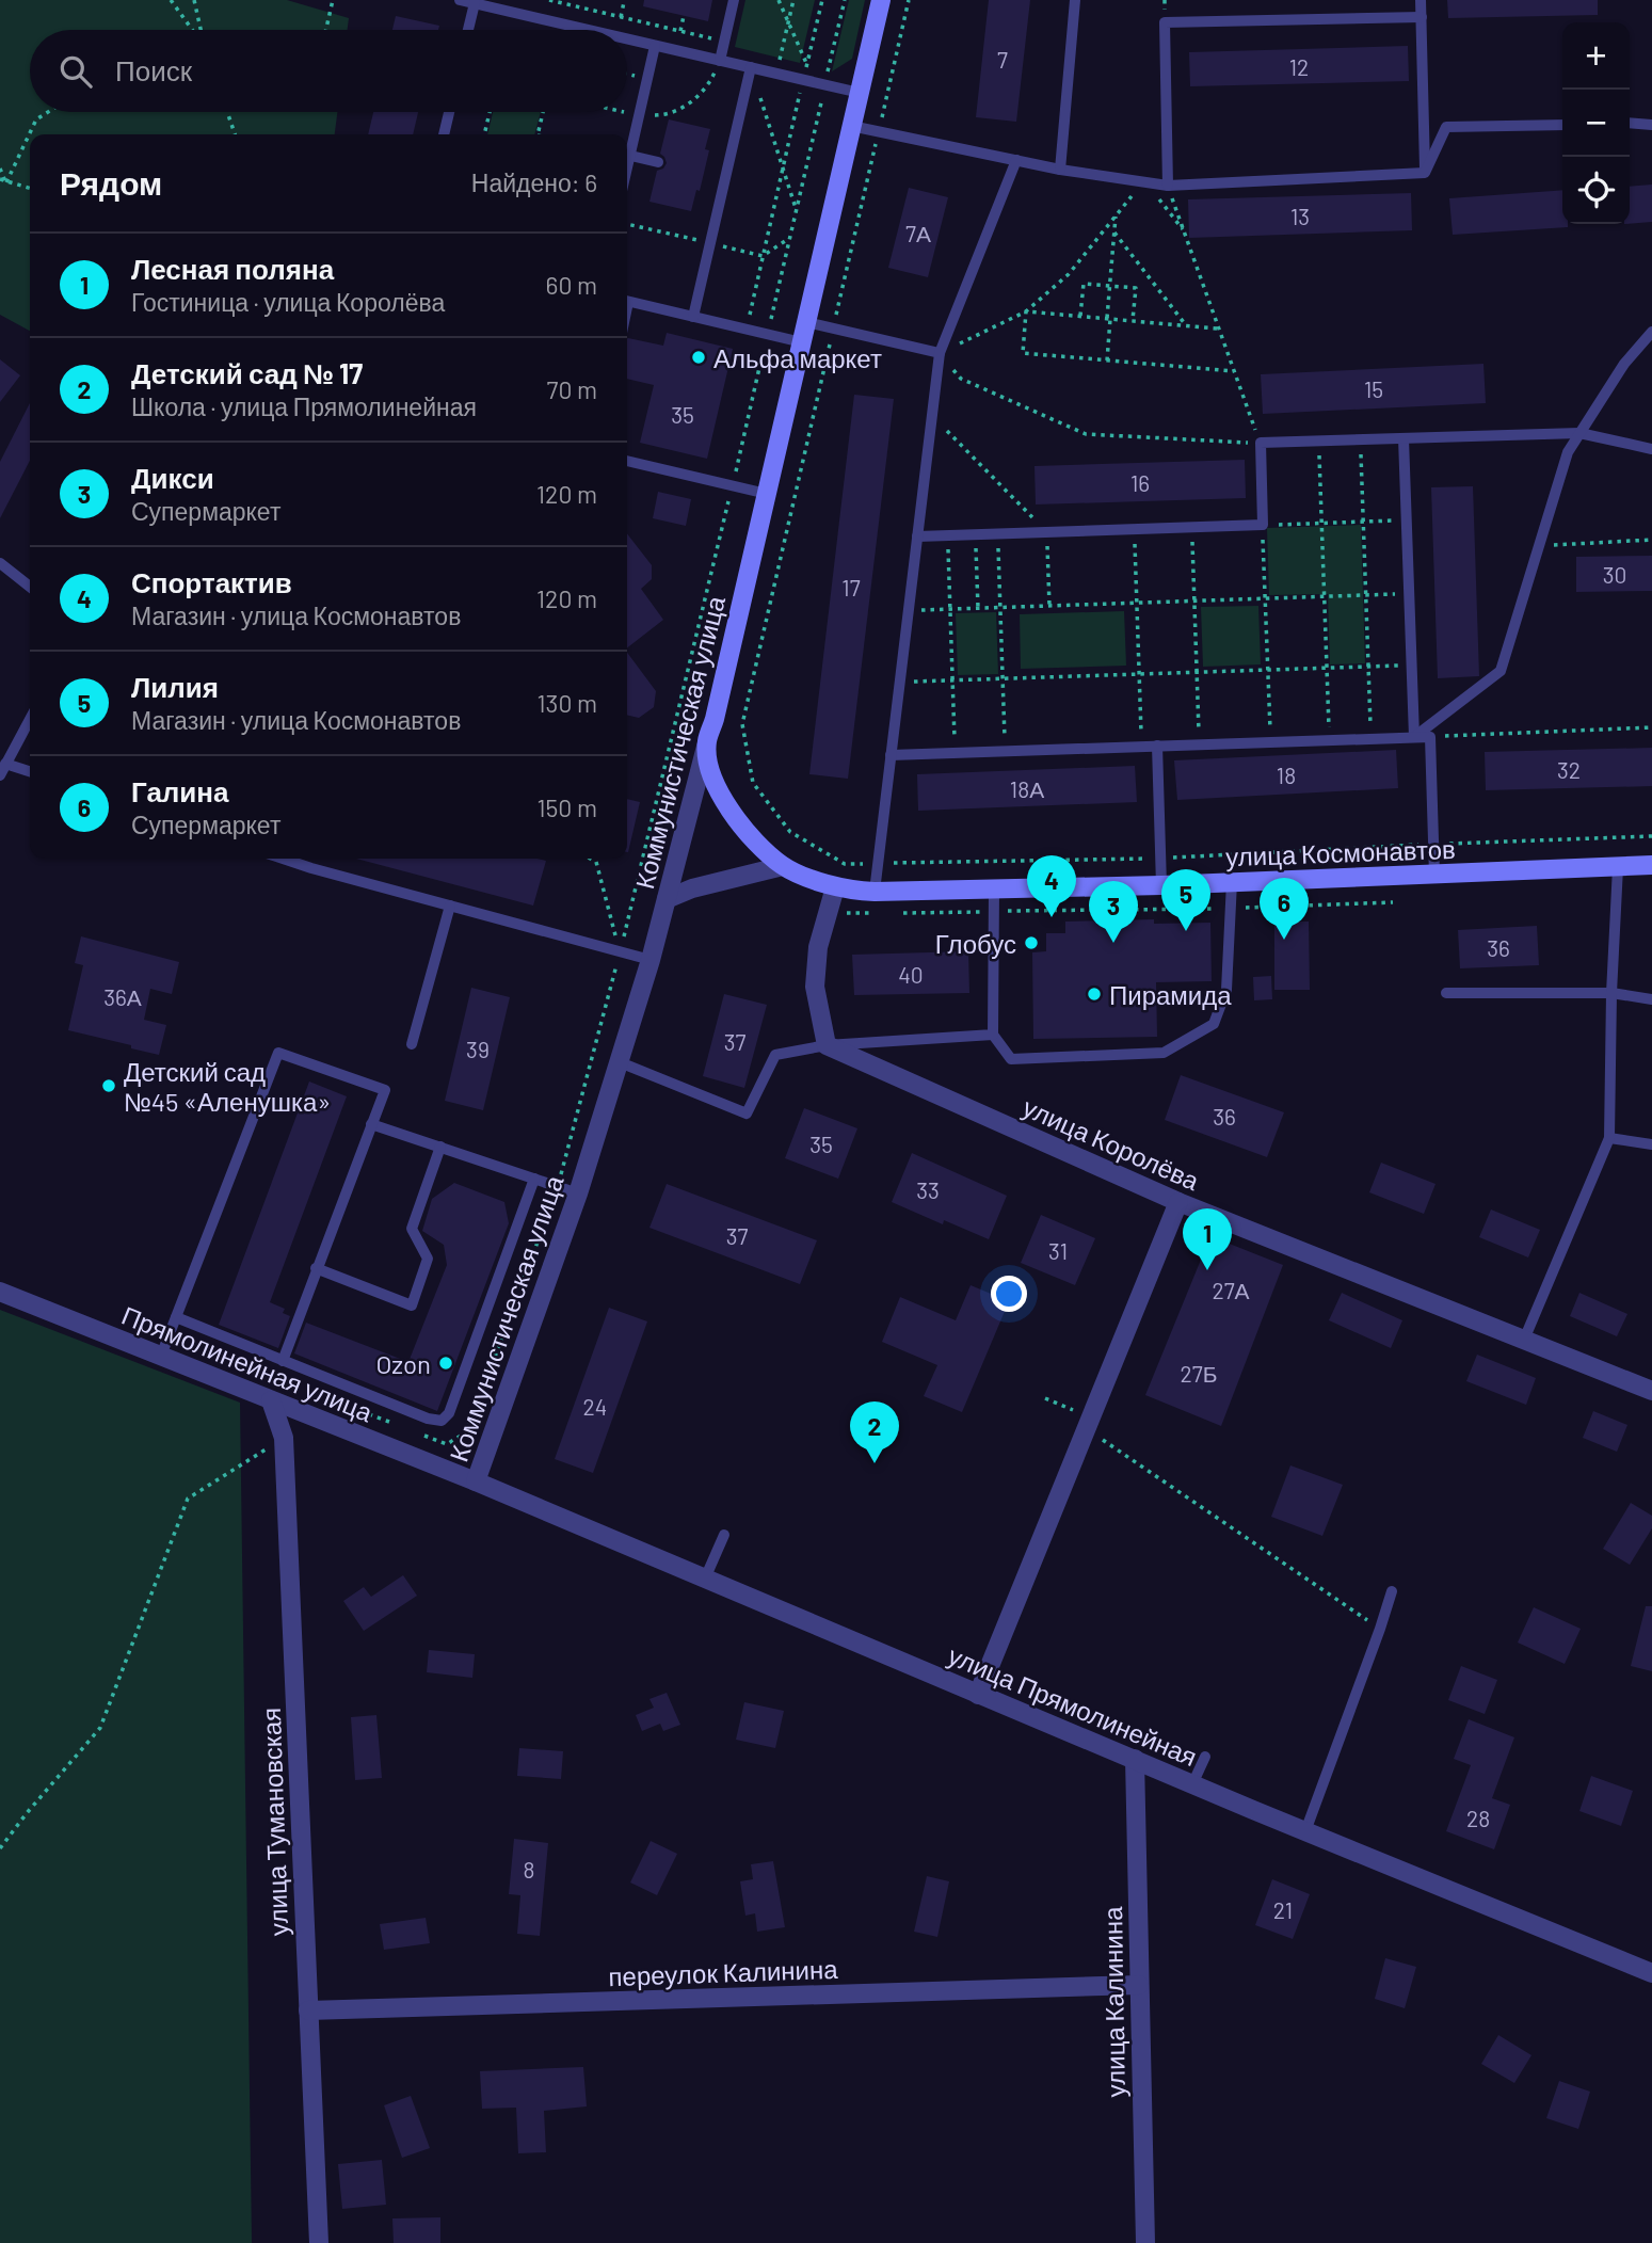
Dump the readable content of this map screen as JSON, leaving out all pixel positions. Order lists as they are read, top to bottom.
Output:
{
  "streets": {
    "main road": ["Коммунистическая улица", "улица Космонавтов"],
    "street": [
      "улица Королёва",
      "Прямолинейная улица",
      "улица Прямолинейная",
      "улица Тумановская",
      "переулок Калинина",
      "улица Калинина"
    ]
  },
  "crossings": [
    ["Коммунистическая улица", "улица Космонавтов"],
    ["Коммунистическая улица", "Прямолинейная улица"],
    ["Коммунистическая улица", "улица Прямолинейная"],
    ["Прямолинейная улица", "улица Прямолинейная"],
    ["Прямолинейная улица", "улица Тумановская"],
    ["улица Прямолинейная", "улица Калинина"],
    ["улица Тумановская", "переулок Калинина"],
    ["переулок Калинина", "улица Калинина"]
  ],
  "places": [
    "Альфа маркет",
    "Глобус",
    "Пирамида",
    "Детский сад №45 «Аленушка»",
    "Ozon"
  ],
  "house_numbers": [
    "7",
    "12",
    "13",
    "7А",
    "15",
    "35",
    "16",
    "30",
    "17",
    "32",
    "18",
    "18А",
    "36",
    "40",
    "36А",
    "37",
    "39",
    "36",
    "35",
    "33",
    "37",
    "31",
    "27А",
    "27Б",
    "24",
    "28",
    "8",
    "21"
  ],
  "page": {
    "map_buttons": ["+", "−"],
    "search": "Поиск",
    "heading": ["Рядом", "Найдено: 6"],
    "list": [
      {
        "mark": "1",
        "name": "Лесная поляна",
        "note": "Гостиница · улица Королёва",
        "value": "60 m"
      },
      {
        "mark": "2",
        "name": "Детский сад № 17",
        "note": "Школа · улица Прямолинейная",
        "value": "70 m"
      },
      {
        "mark": "3",
        "name": "Дикси",
        "note": "Супермаркет",
        "value": "120 m"
      },
      {
        "mark": "4",
        "name": "Спортактив",
        "note": "Магазин · улица Космонавтов",
        "value": "120 m"
      },
      {
        "mark": "5",
        "name": "Лилия",
        "note": "Магазин · улица Космонавтов",
        "value": "130 m"
      },
      {
        "mark": "6",
        "name": "Галина",
        "note": "Супермаркет",
        "value": "150 m"
      }
    ],
    "pins": [
      "4",
      "5",
      "6",
      "3",
      "1",
      "2"
    ]
  }
}
